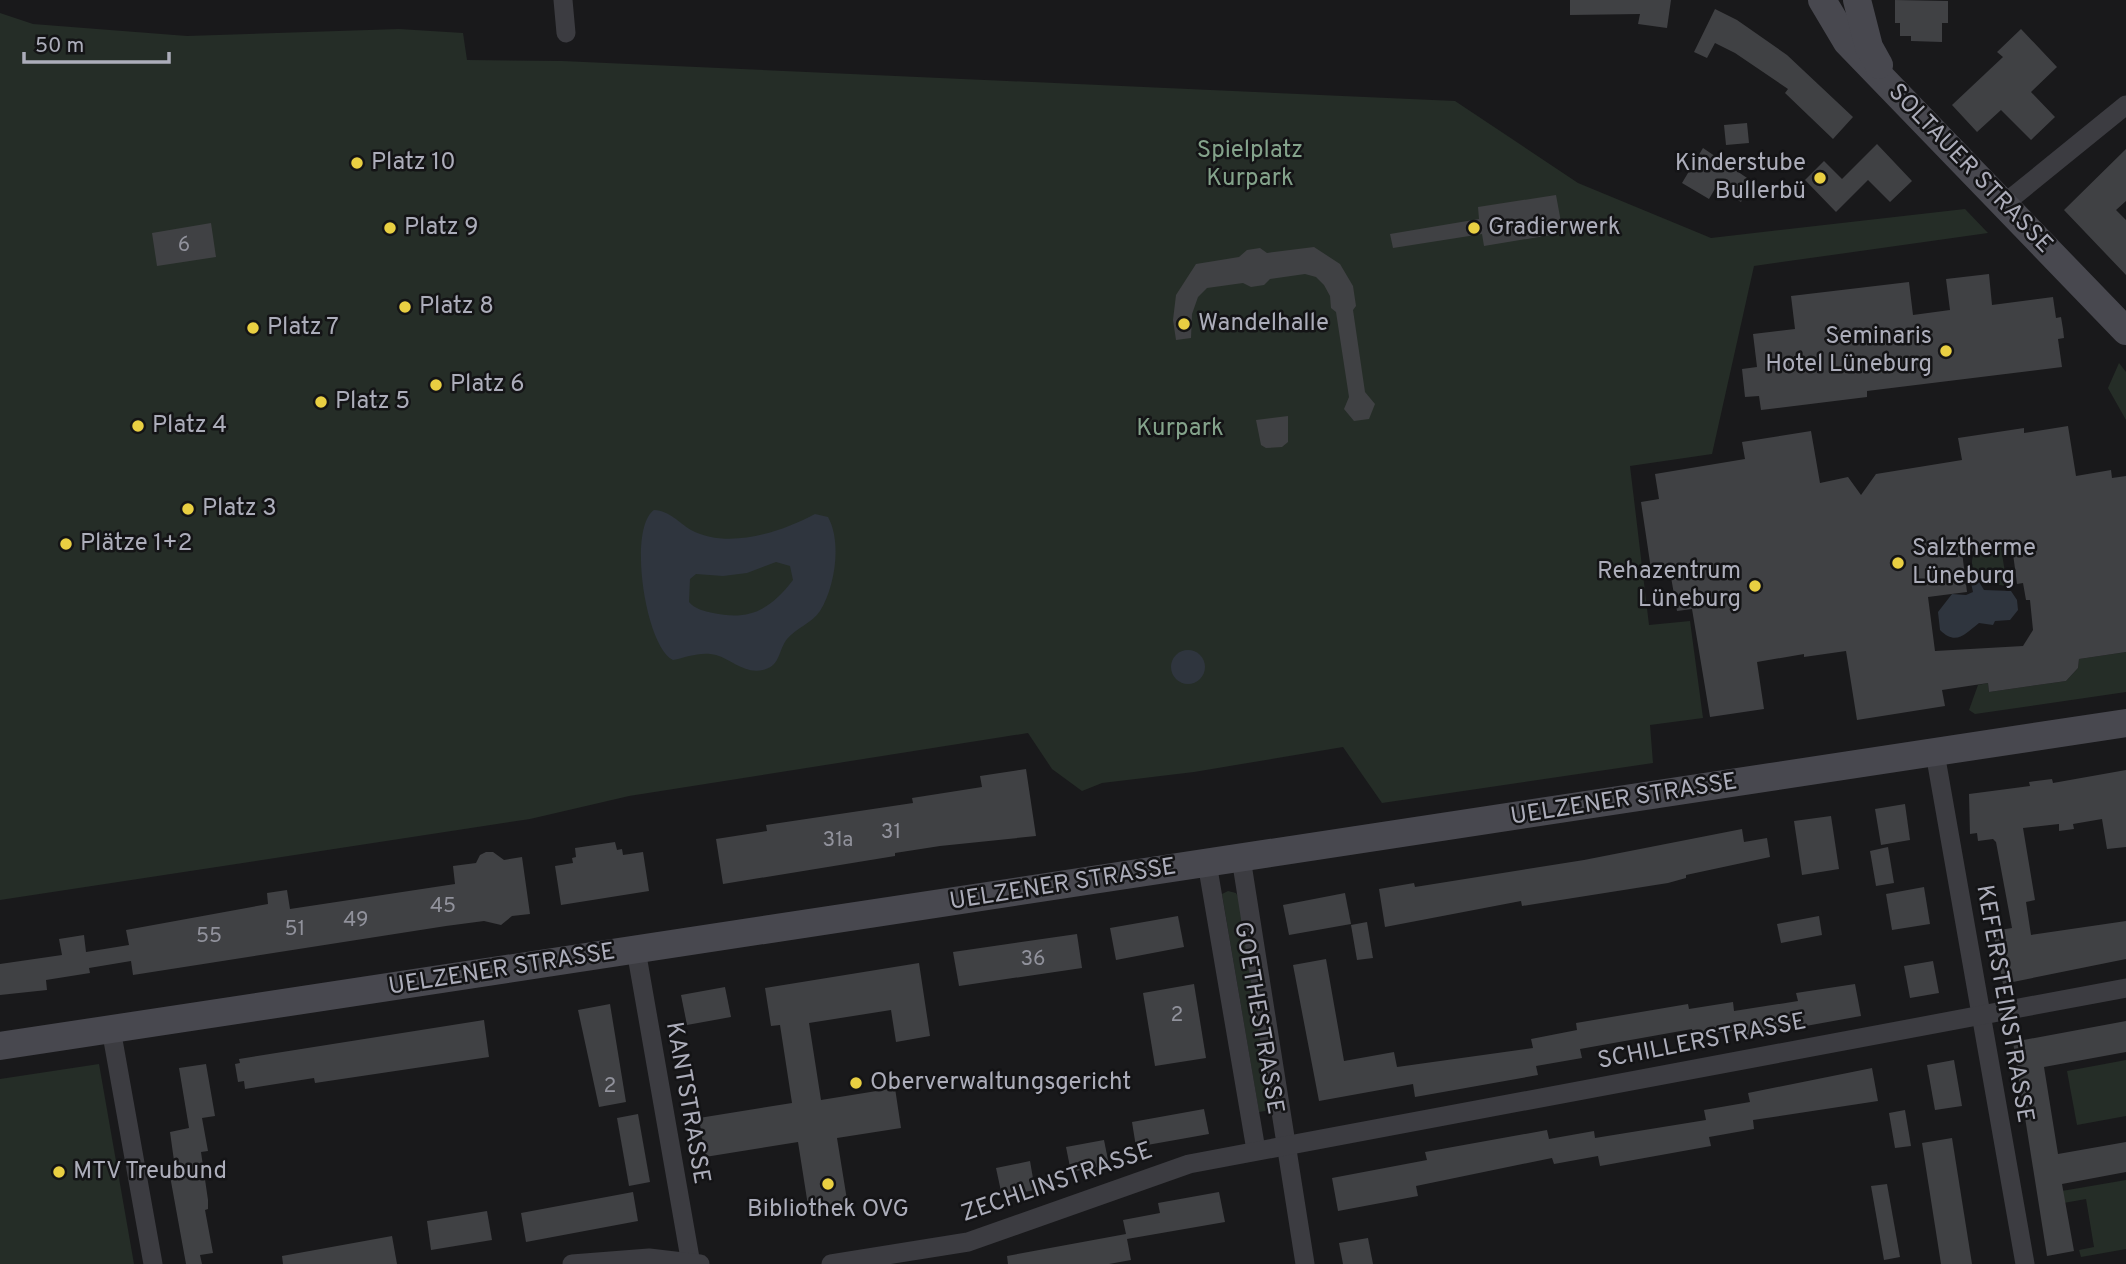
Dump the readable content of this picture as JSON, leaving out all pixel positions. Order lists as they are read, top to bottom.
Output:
{
  "streets": {
    "street": [
      "SOLTAUER STRASSE",
      "UELZENER STRASSE",
      "KEFERSTEINSTRASSE",
      "GOETHESTRASSE",
      "SCHILLERSTRASSE",
      "KANTSTRASSE",
      "ZECHLINSTRASSE"
    ]
  },
  "crossings": [
    ["UELZENER STRASSE", "KEFERSTEINSTRASSE"],
    ["UELZENER STRASSE", "GOETHESTRASSE"],
    ["UELZENER STRASSE", "KANTSTRASSE"],
    ["KEFERSTEINSTRASSE", "SCHILLERSTRASSE"],
    ["GOETHESTRASSE", "SCHILLERSTRASSE"],
    ["GOETHESTRASSE", "ZECHLINSTRASSE"]
  ],
  "parks": ["Spielplatz Kurpark", "Kurpark"],
  "places": [
    "Platz 10",
    "Kinderstube Bullerbü",
    "Platz 9",
    "Gradierwerk",
    "Platz 8",
    "Wandelhalle",
    "Platz 7",
    "Seminaris Hotel Lüneburg",
    "Platz 6",
    "Platz 5",
    "Platz 4",
    "Platz 3",
    "Plätze 1+2",
    "Salztherme Lüneburg",
    "Rehazentrum Lüneburg",
    "Oberverwaltungsgericht",
    "MTV Treubund",
    "Bibliothek OVG"
  ],
  "house_numbers": [
    "6",
    "31",
    "31a",
    "45",
    "49",
    "51",
    "55",
    "36",
    "2",
    "2"
  ],
  "scale_bar": "50 m"
}
